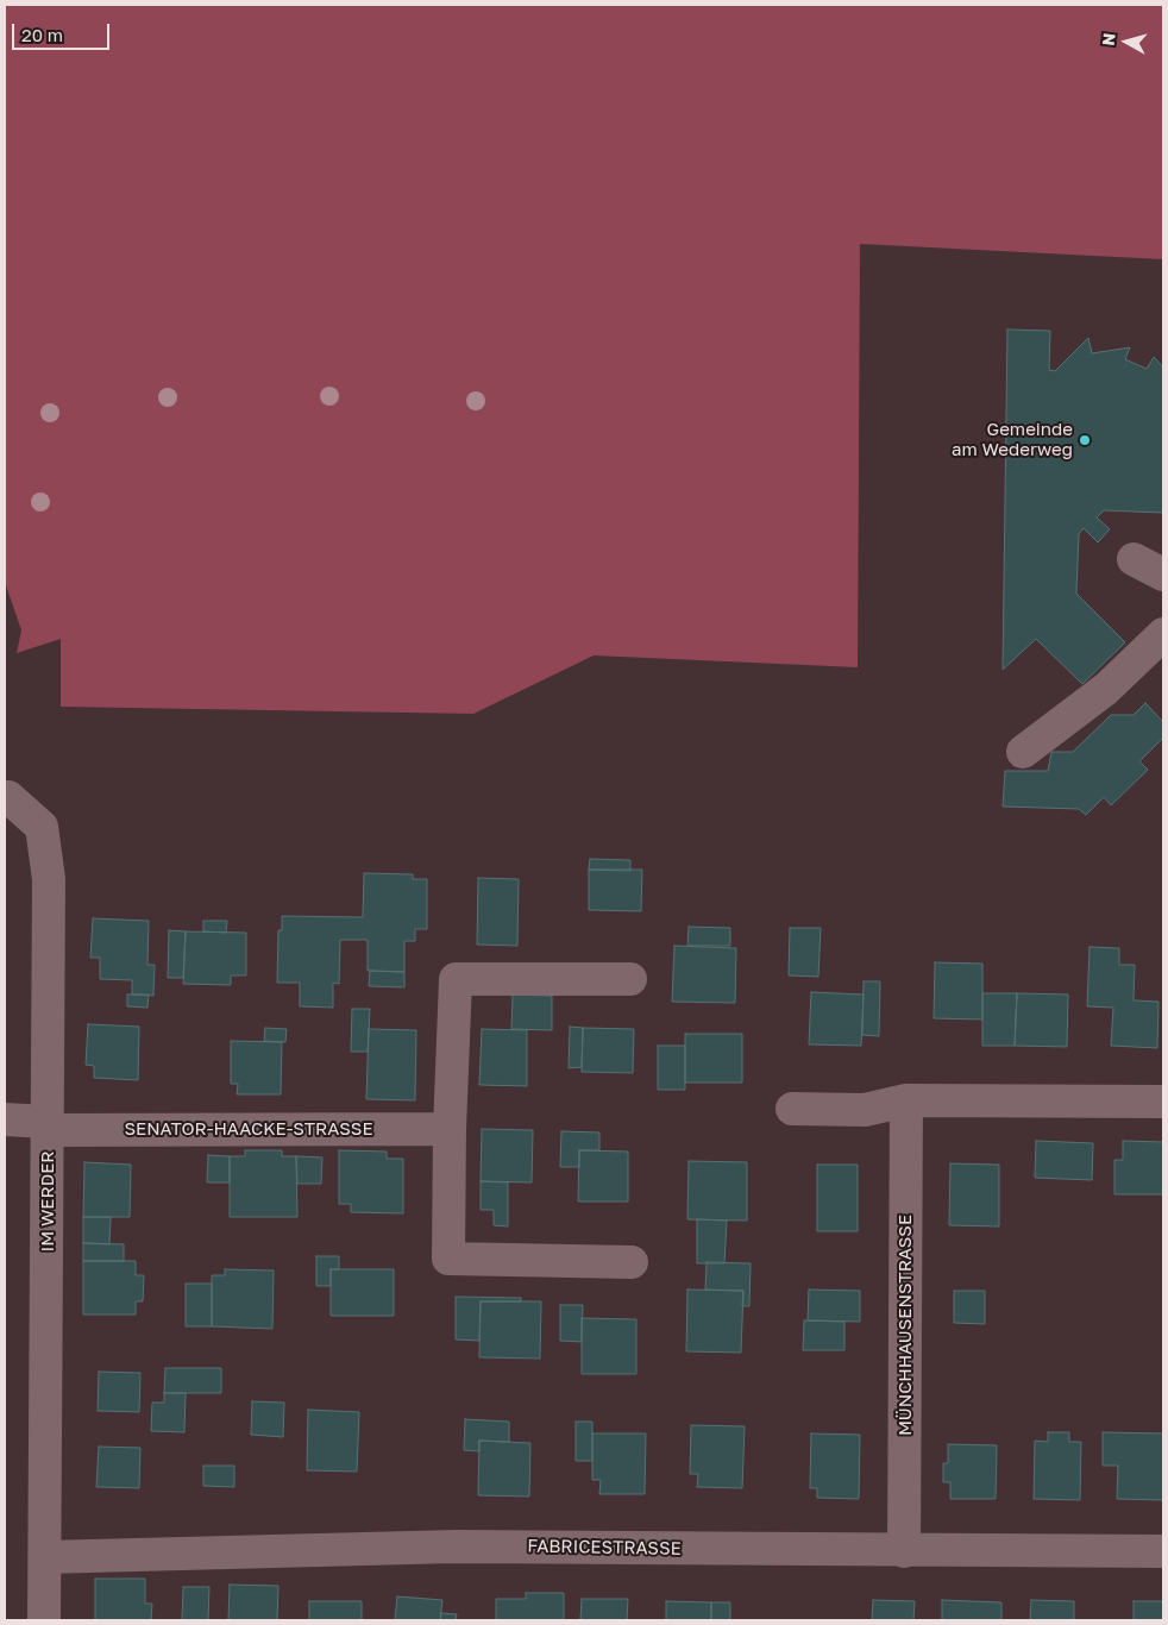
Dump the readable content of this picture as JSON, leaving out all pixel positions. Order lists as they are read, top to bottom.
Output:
{
  "streets": {
    "street": [
      "SENATOR-HAACKE-STRASSE",
      "IM WERDER",
      "MÜNCHHAUSENSTRASSE",
      "FABRICESTRASSE"
    ]
  },
  "crossings": [
    ["SENATOR-HAACKE-STRASSE", "IM WERDER"],
    ["IM WERDER", "FABRICESTRASSE"],
    ["MÜNCHHAUSENSTRASSE", "FABRICESTRASSE"]
  ],
  "places": ["Gemeinde am Wederweg"],
  "scale_bar": "20 m",
  "north": "left"
}
